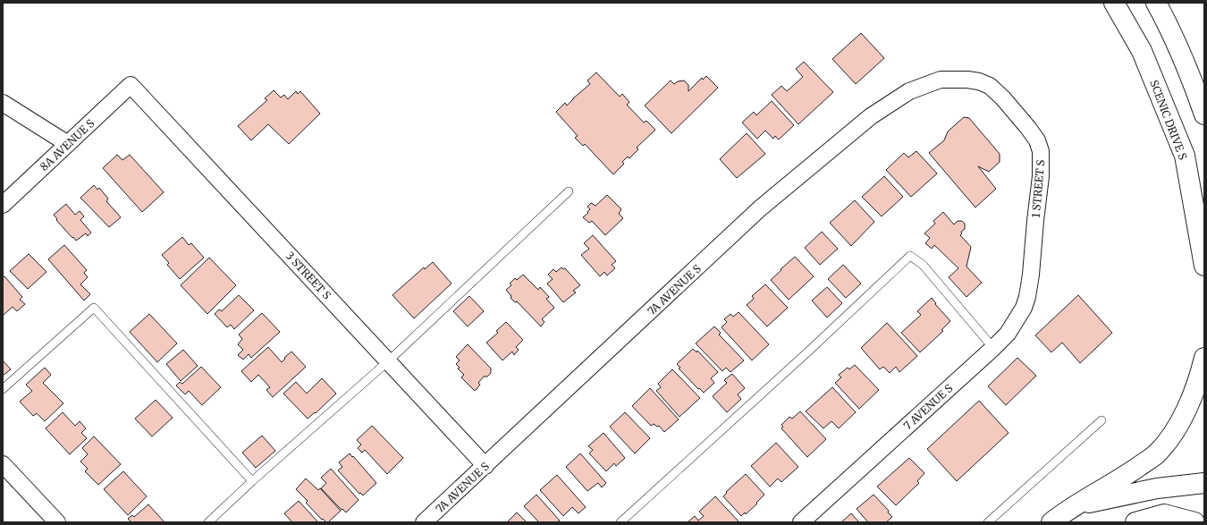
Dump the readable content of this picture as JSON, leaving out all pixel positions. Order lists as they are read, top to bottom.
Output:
{
  "streets": {
    "main road": ["SCENIC DRIVE S"],
    "street": [
      "8A AVENUE S",
      "1 STREET S",
      "3 STREET S",
      "7A AVENUE S",
      "7 AVENUE S"
    ]
  },
  "crossings": [
    ["8A AVENUE S", "3 STREET S"],
    ["1 STREET S", "7A AVENUE S"],
    ["1 STREET S", "7 AVENUE S"],
    ["3 STREET S", "7A AVENUE S"]
  ]
}
